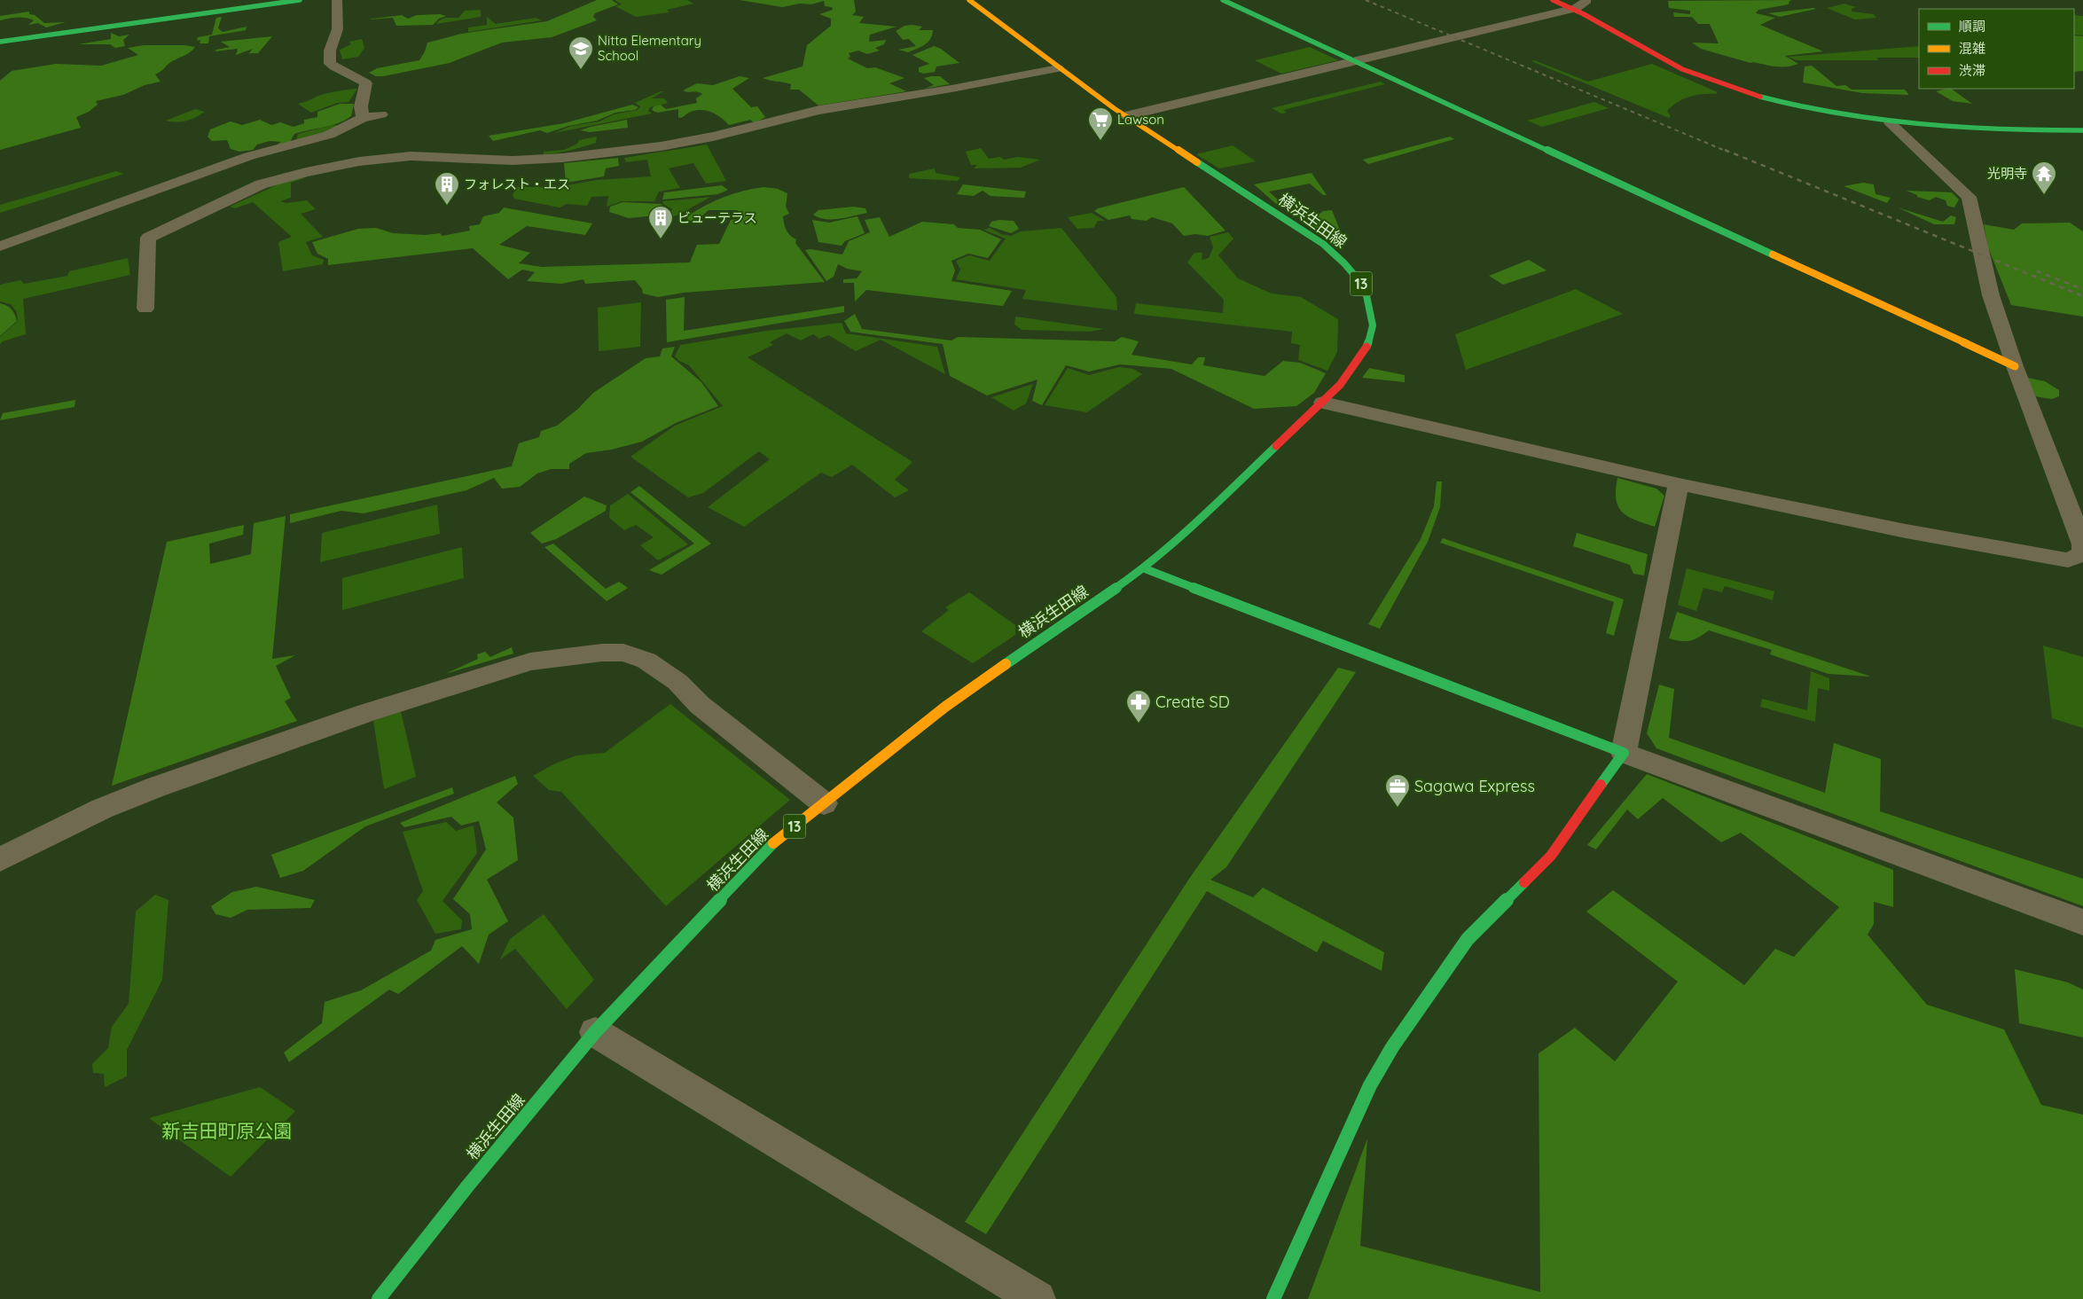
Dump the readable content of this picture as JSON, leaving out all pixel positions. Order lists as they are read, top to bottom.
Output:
{
  "streets": {
    "street": ["横浜生田線", "13"]
  },
  "parks": ["新吉田町原公園"],
  "places": {
    "school or university": ["Nitta Elementary School"],
    "supermarket": ["Lawson"],
    "temple": ["光明寺"],
    "building": ["フォレスト・エス", "ビューテラス"],
    "pharmacy": ["Create SD"],
    "office": ["Sagawa Express"]
  },
  "legend": ["順調", "混雑", "渋滞"]
}
